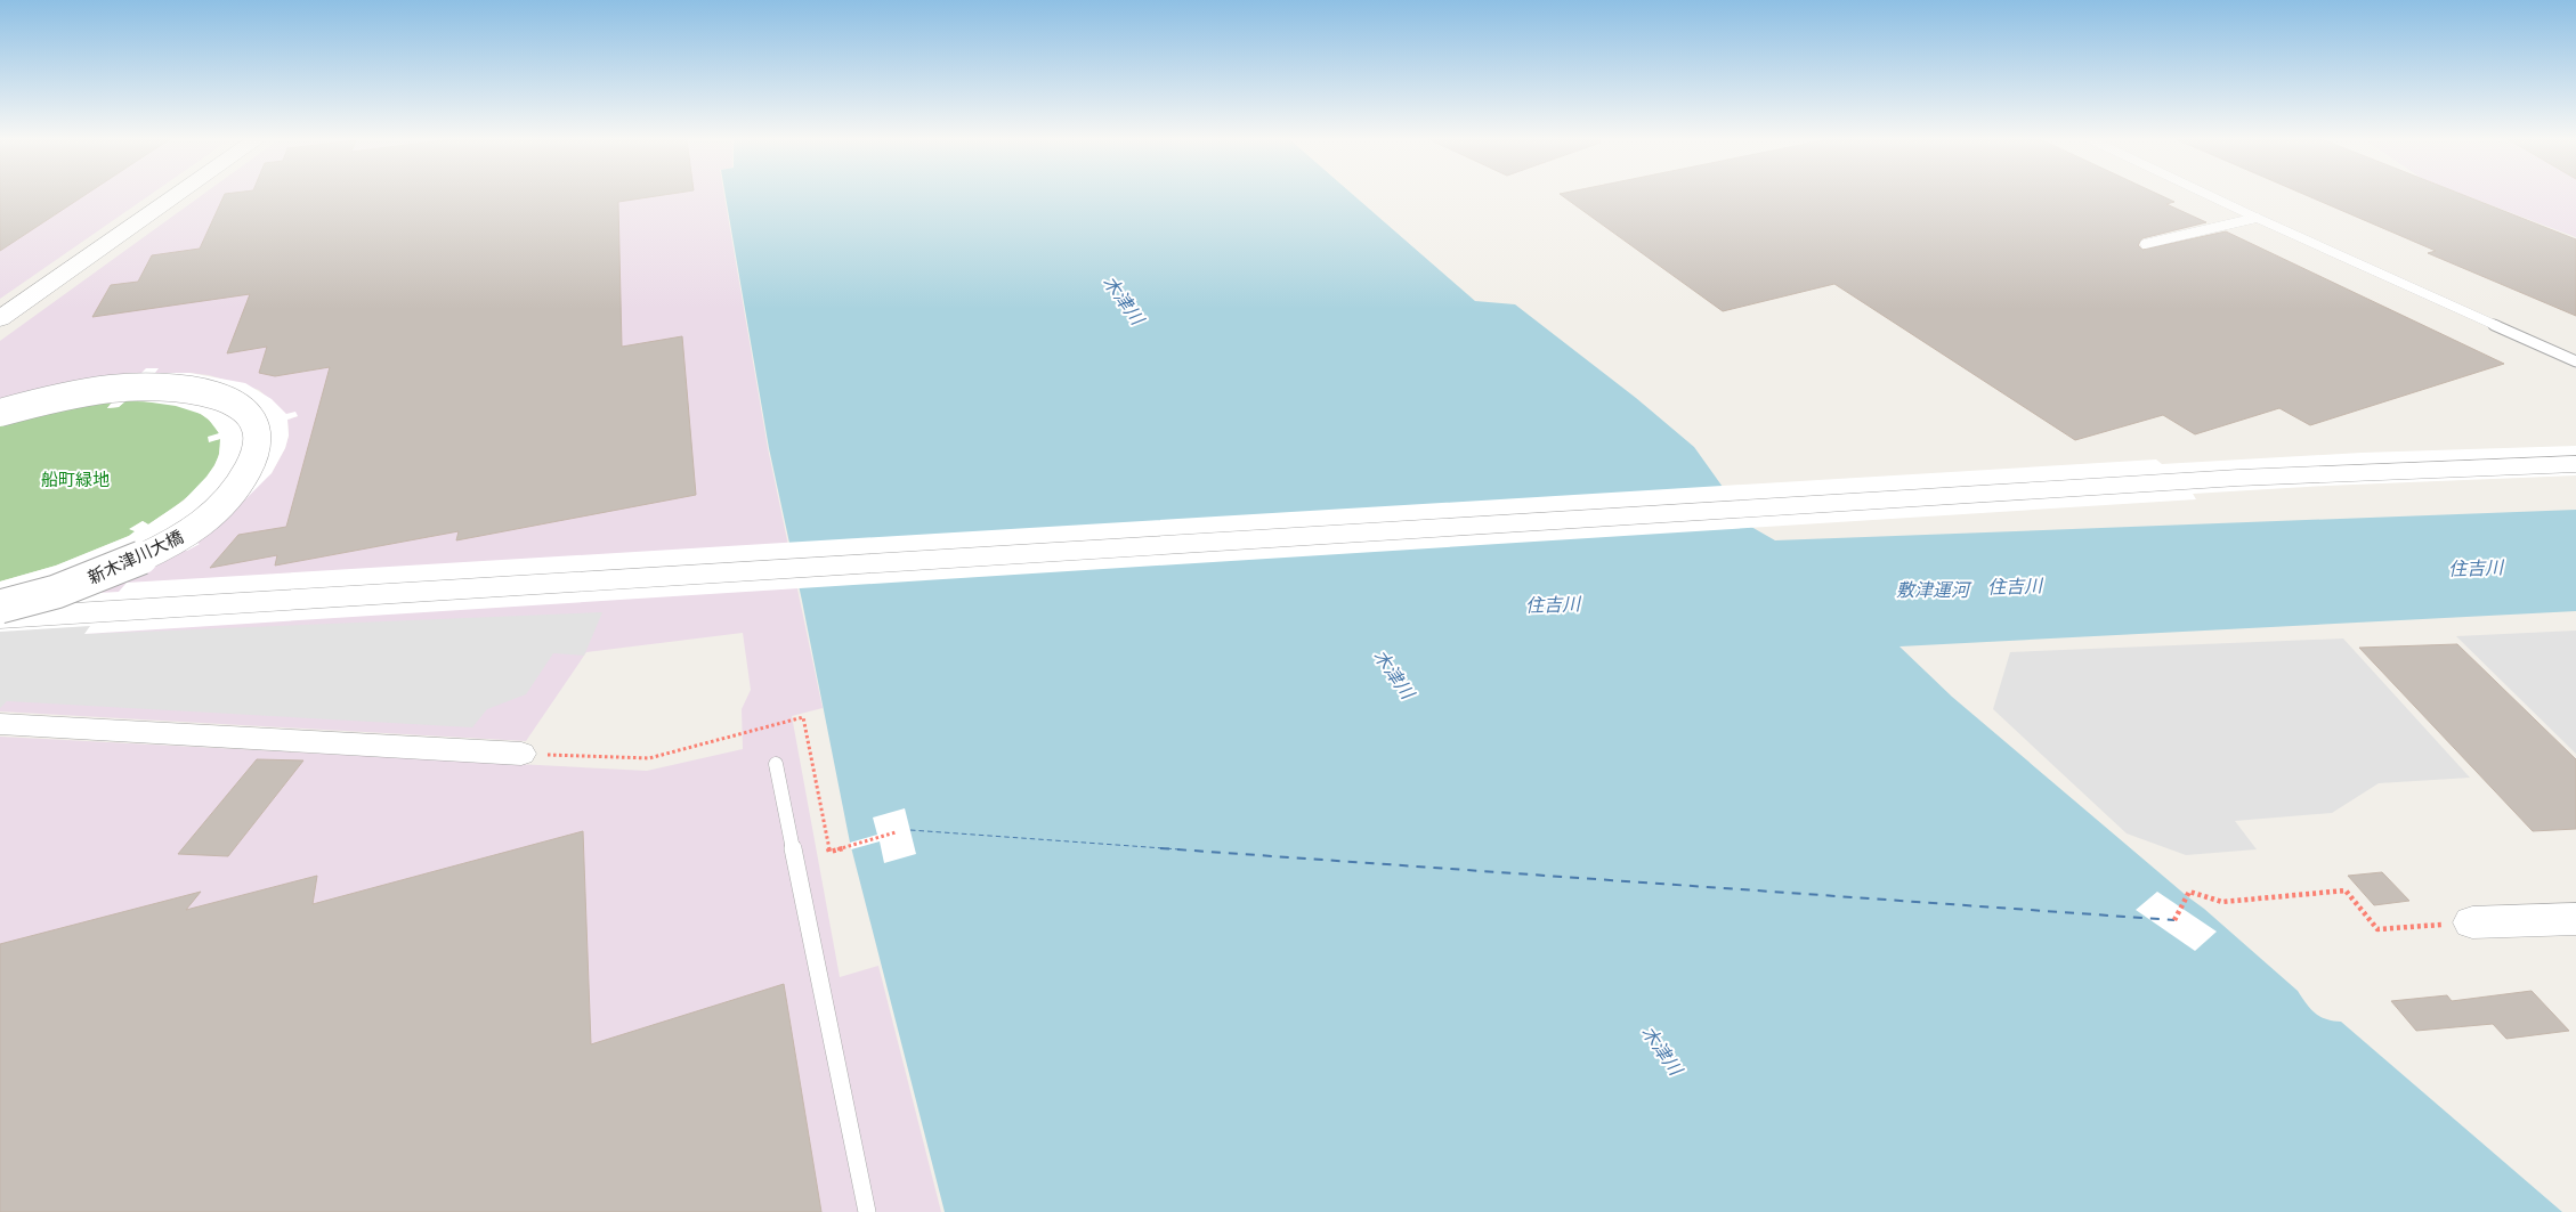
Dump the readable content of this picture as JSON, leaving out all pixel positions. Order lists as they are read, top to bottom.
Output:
{
  "streets": {
    "street": ["新木津川大橋"]
  },
  "water": ["木津川", "住吉川", "敷津運河"],
  "parks": ["船町緑地"]
}
